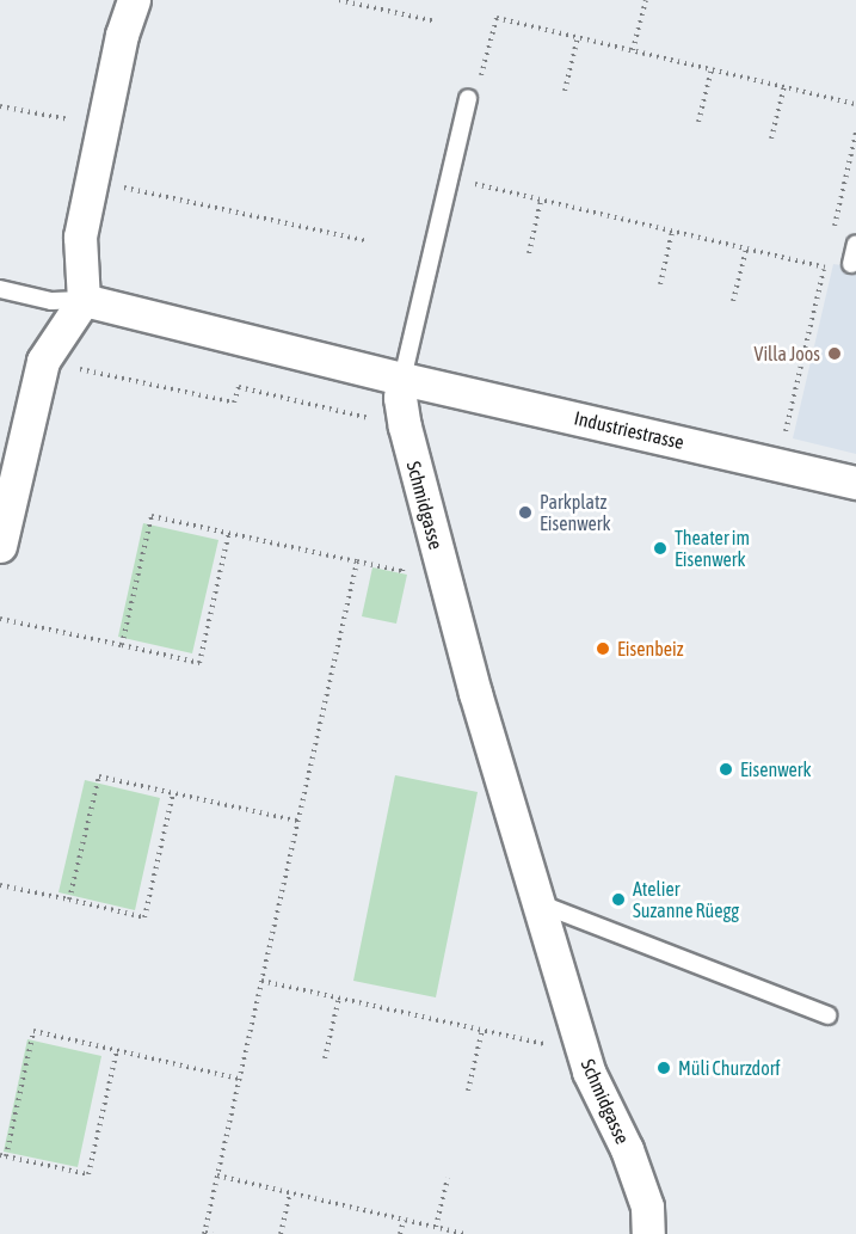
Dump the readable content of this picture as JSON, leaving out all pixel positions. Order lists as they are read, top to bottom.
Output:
{
  "streets": {
    "street": ["Industriestrasse", "Schmidgasse"]
  },
  "crossings": [
    ["Industriestrasse", "Schmidgasse"]
  ],
  "places": [
    "Villa Joos",
    "Parkplatz Eisenwerk",
    "Theater im Eisenwerk",
    "Eisenbeiz",
    "Eisenwerk",
    "Atelier Suzanne Rüegg",
    "Müli Churzdorf"
  ]
}
